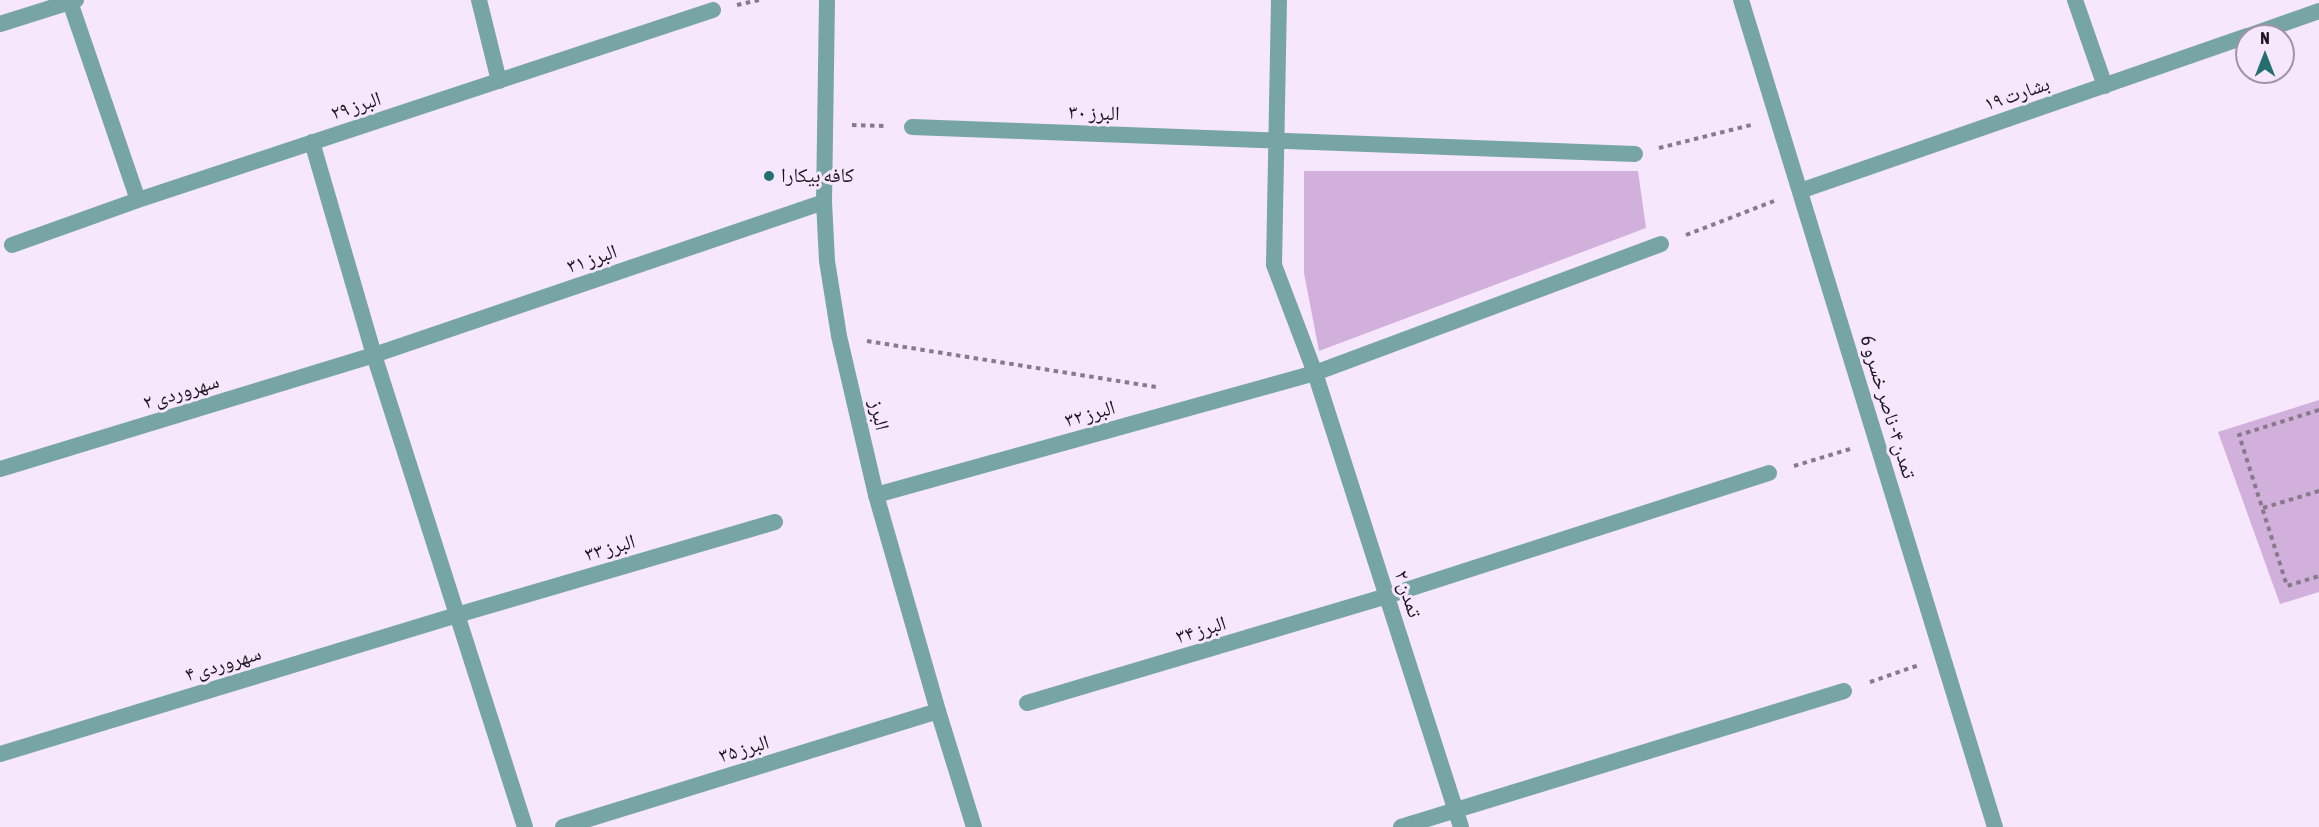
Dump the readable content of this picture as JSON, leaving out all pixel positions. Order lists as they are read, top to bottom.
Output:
{
  "streets": {
    "street": [
      "بشارت ۱۹",
      "البرز ۲۹",
      "البرز ۳۰",
      "البرز ۳۱",
      "سهروردی ۲",
      "تمدن ۴- ناصر خسرو 6",
      "البرز ۳۲",
      "البرز",
      "البرز ۳۳",
      "تمدن ۲",
      "البرز ۳۴",
      "سهروردی ۴",
      "البرز ۳۵"
    ]
  },
  "crossings": [
    ["بشارت ۱۹", "تمدن ۴- ناصر خسرو 6"],
    ["البرز ۳۰", "تمدن ۲"],
    ["البرز ۳۱", "سهروردی ۲"],
    ["البرز ۳۱", "البرز"],
    ["البرز ۳۲", "البرز"],
    ["البرز ۳۲", "تمدن ۲"],
    ["البرز", "البرز ۳۵"],
    ["البرز ۳۳", "سهروردی ۴"],
    ["تمدن ۲", "البرز ۳۴"]
  ],
  "places": ["کافه بیکارا"],
  "north": "top"
}
